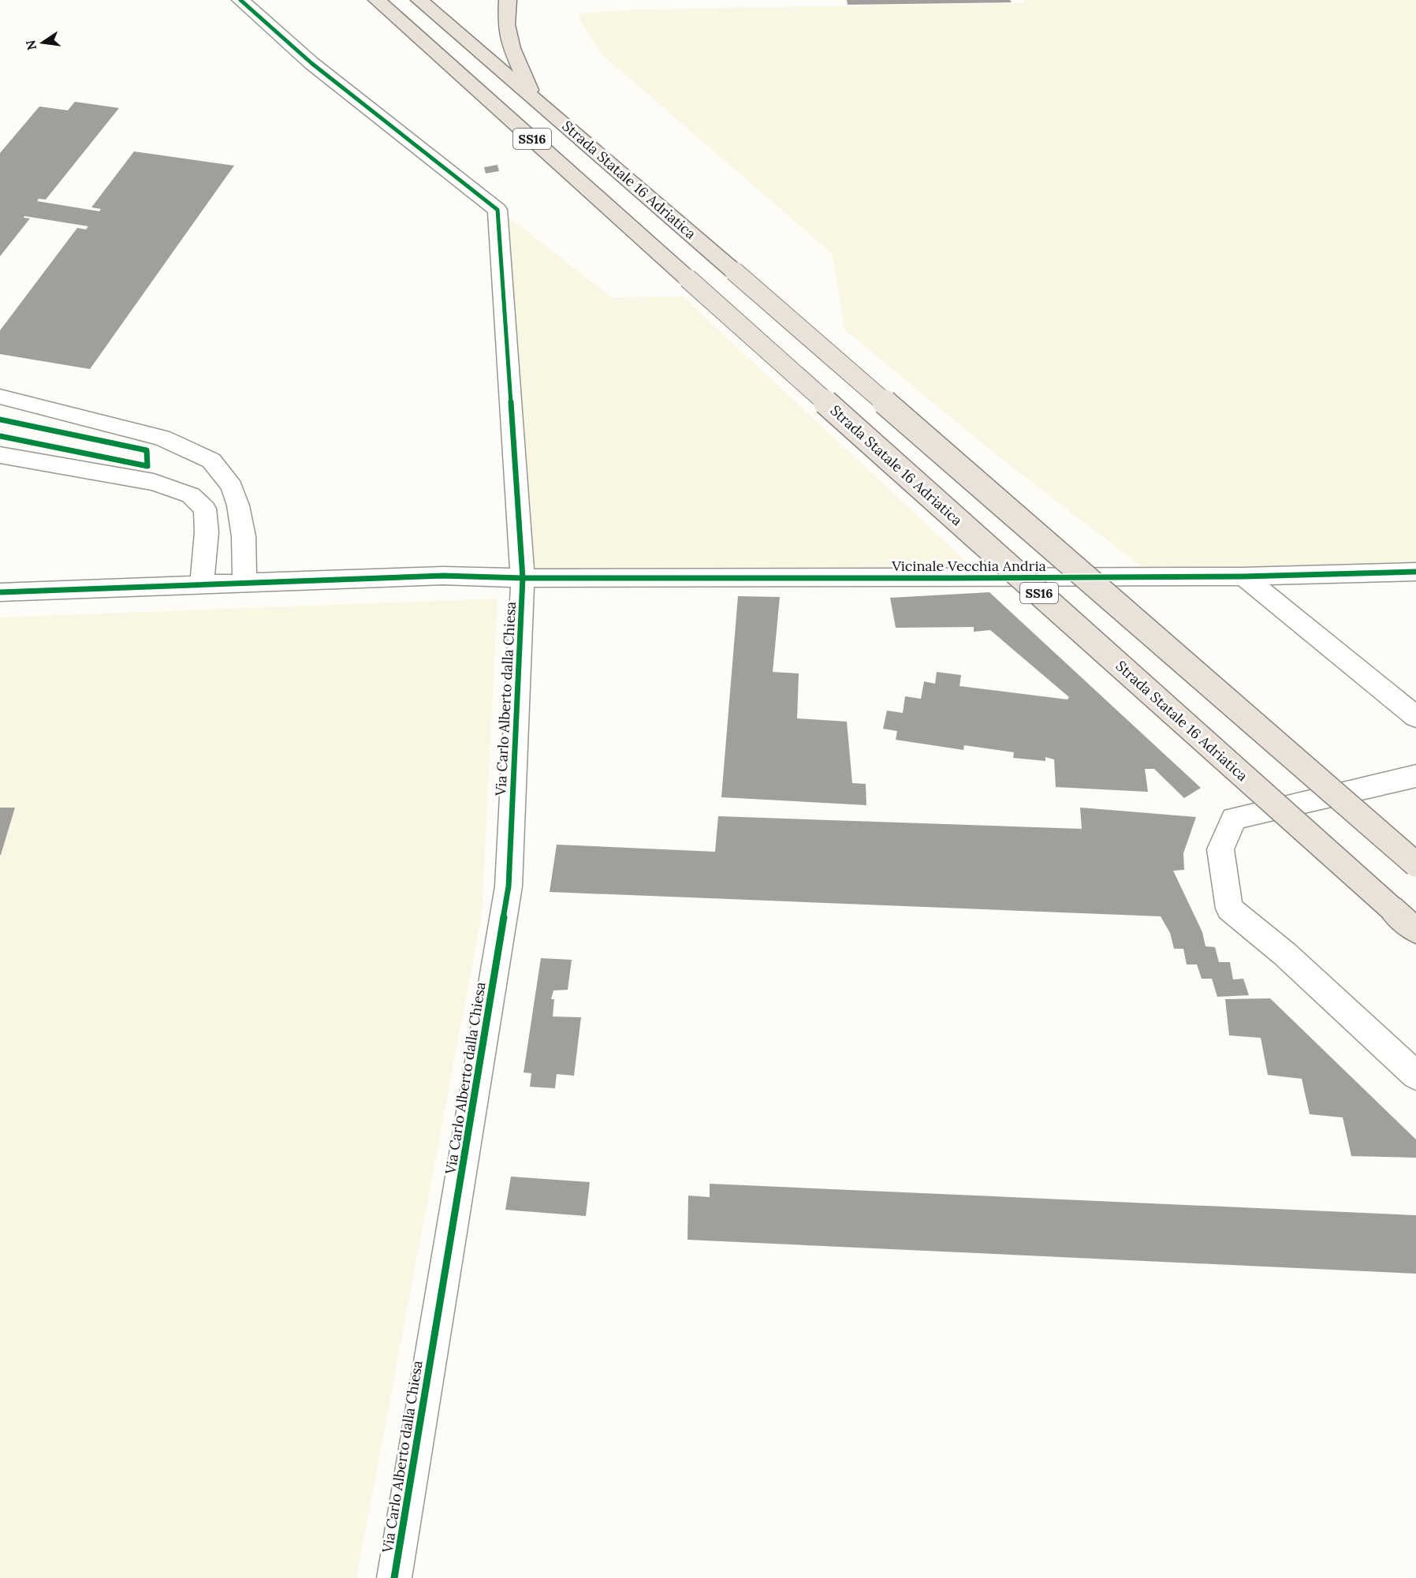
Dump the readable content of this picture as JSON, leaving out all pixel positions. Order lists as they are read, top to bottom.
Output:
{
  "streets": {
    "highway": ["SS16", "Strada Statale 16 Adriatica"],
    "street": ["Vicinale Vecchia Andria", "Via Carlo Alberto dalla Chiesa"]
  },
  "crossings": [
    ["Vicinale Vecchia Andria", "Via Carlo Alberto dalla Chiesa"]
  ],
  "north": "left"
}
